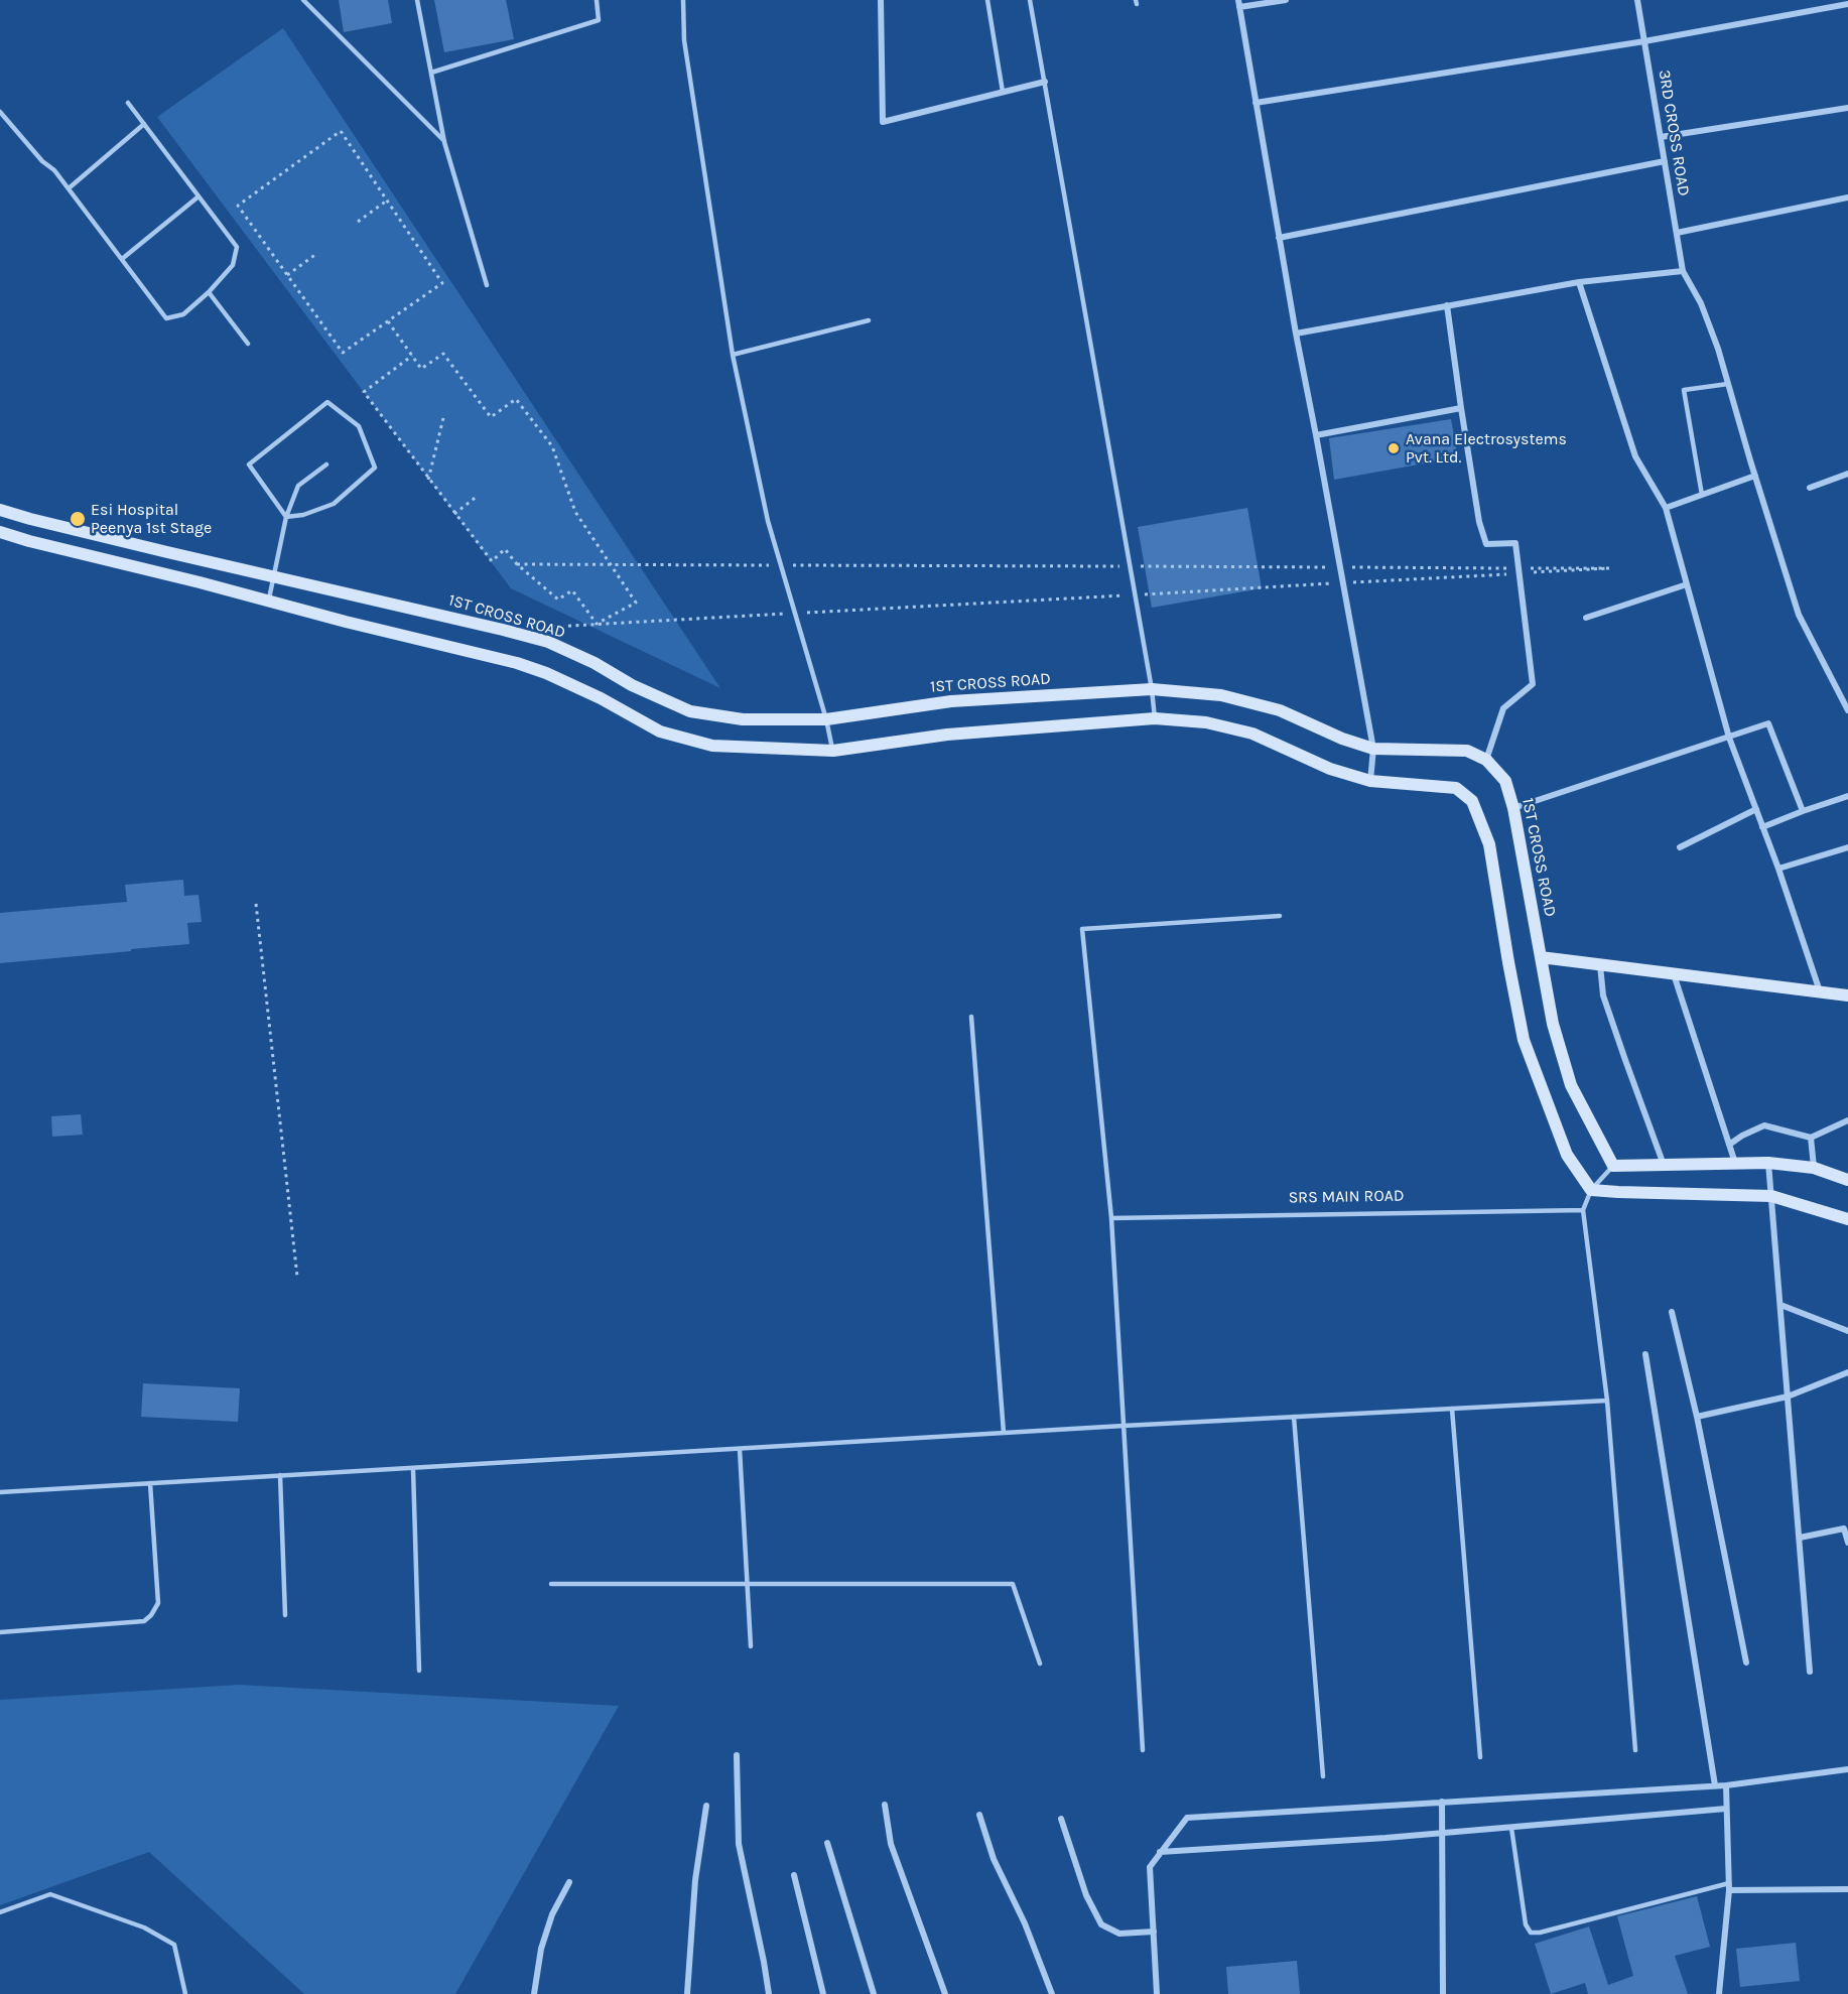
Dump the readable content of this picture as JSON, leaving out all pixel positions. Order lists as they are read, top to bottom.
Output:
{
  "streets": {
    "street": ["3RD CROSS ROAD", "1ST CROSS ROAD"],
    "lane": ["SRS MAIN ROAD"]
  },
  "places": ["Avana Electrosystems Pvt. Ltd.", "Esi Hospital Peenya 1st Stage"]
}
